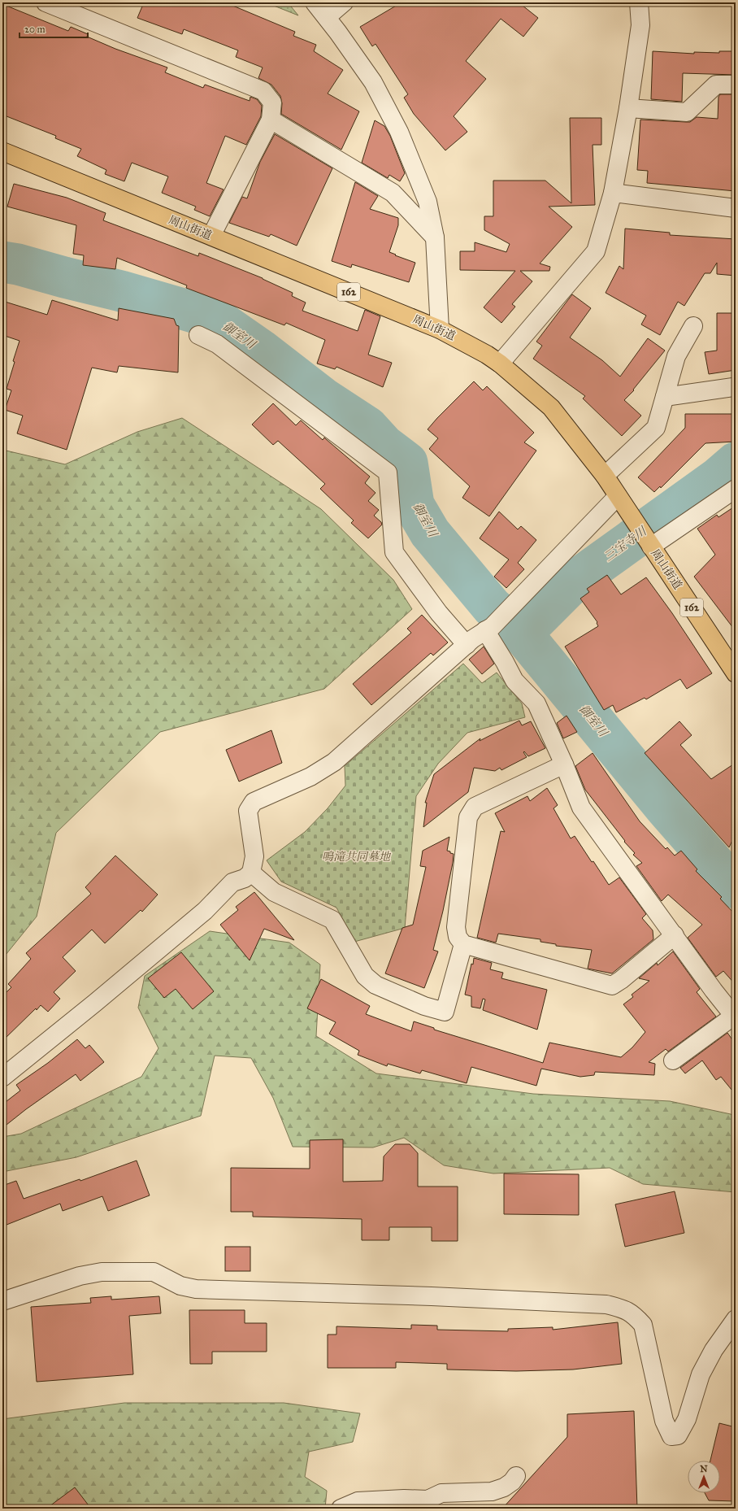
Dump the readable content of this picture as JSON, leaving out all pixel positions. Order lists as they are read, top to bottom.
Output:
{
  "streets": {
    "highway": ["周山街道", "162"]
  },
  "water": ["御室川", "三宝寺川"],
  "parks": ["鳴滝共同墓地"],
  "scale_bar": "20 m",
  "north": "top"
}
